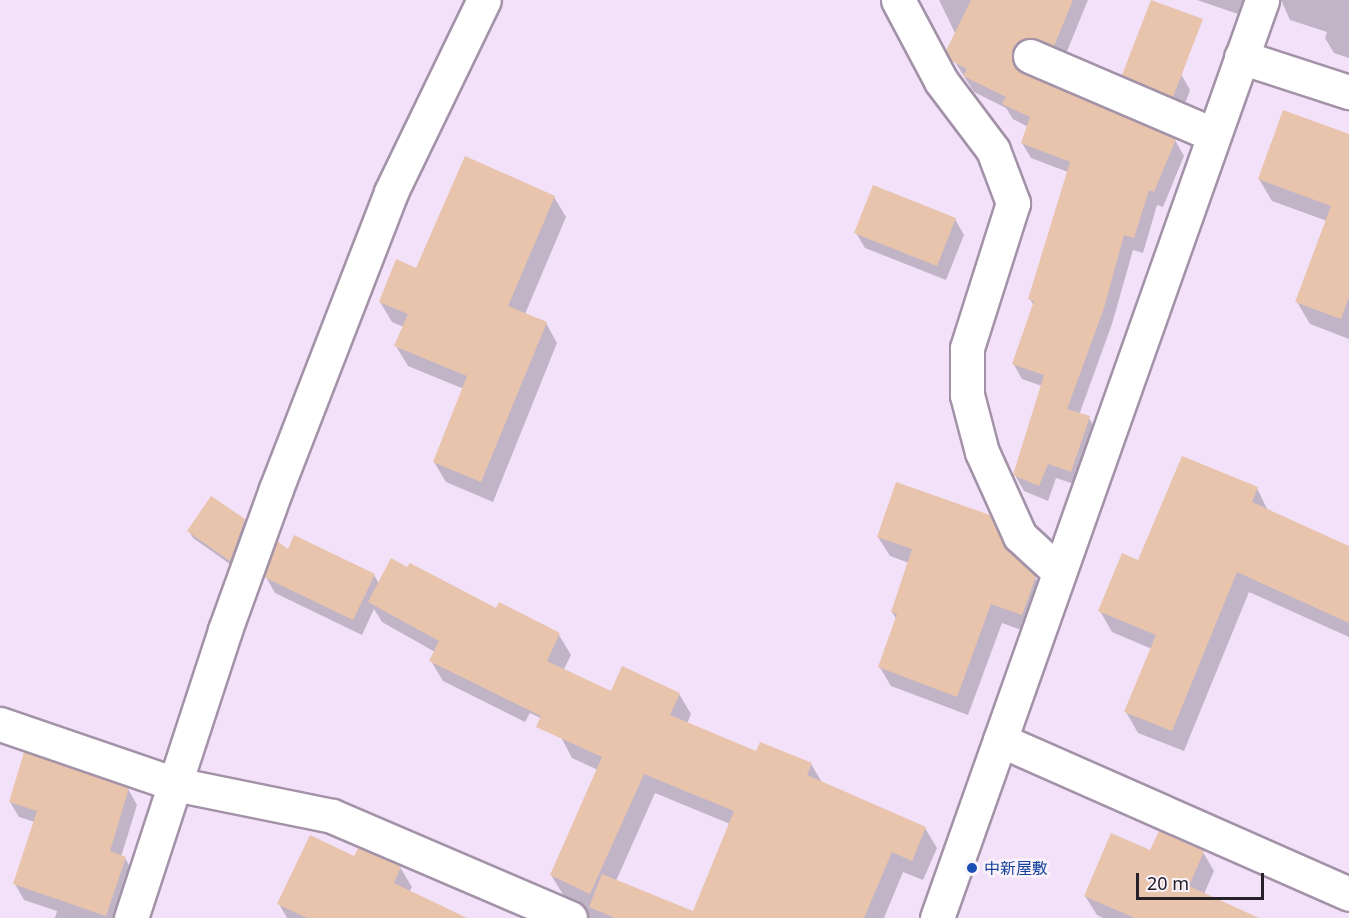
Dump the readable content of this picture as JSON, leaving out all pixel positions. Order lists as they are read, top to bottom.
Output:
{
  "places": ["中新屋敷"],
  "scale_bar": "20 m"
}
